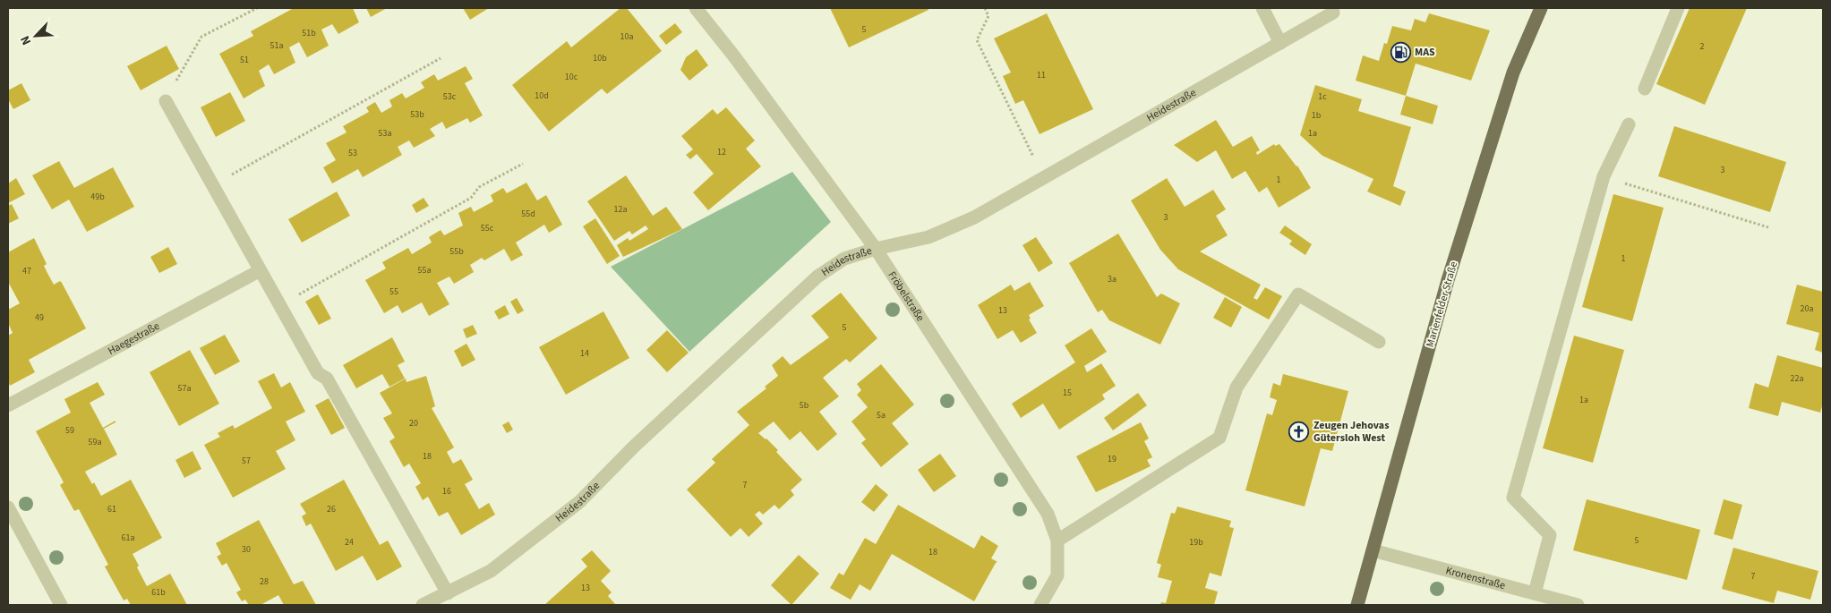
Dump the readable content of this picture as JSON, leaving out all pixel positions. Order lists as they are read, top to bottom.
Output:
{
  "streets": {
    "main road": ["Marienfelder Straße"],
    "street": [
      "Heidestraße",
      "Fröbelstraße",
      "Haegestraße",
      "Kronenstraße"
    ]
  },
  "crossings": [
    ["Heidestraße", "Fröbelstraße"],
    ["Marienfelder Straße", "Kronenstraße"]
  ],
  "places": {
    "fuel station": ["MAS"],
    "church": ["Zeugen Jehovas Gütersloh West"]
  },
  "house_numbers": [
    "5",
    "51b",
    "10a",
    "51a",
    "2",
    "10b",
    "51",
    "11",
    "10c",
    "10d",
    "53c",
    "1c",
    "53b",
    "1b",
    "53a",
    "1a",
    "12",
    "53",
    "3",
    "1",
    "49b",
    "12a",
    "55d",
    "3",
    "55c",
    "55b",
    "1",
    "55a",
    "47",
    "3a",
    "55",
    "20a",
    "13",
    "49",
    "5",
    "14",
    "22a",
    "57a",
    "15",
    "1a",
    "5b",
    "5a",
    "20",
    "59",
    "59a",
    "18",
    "19",
    "57",
    "7",
    "16",
    "61",
    "26",
    "61a",
    "5",
    "24",
    "19b",
    "30",
    "18",
    "7",
    "28",
    "13",
    "61b"
  ],
  "north": "bottom left"
}
